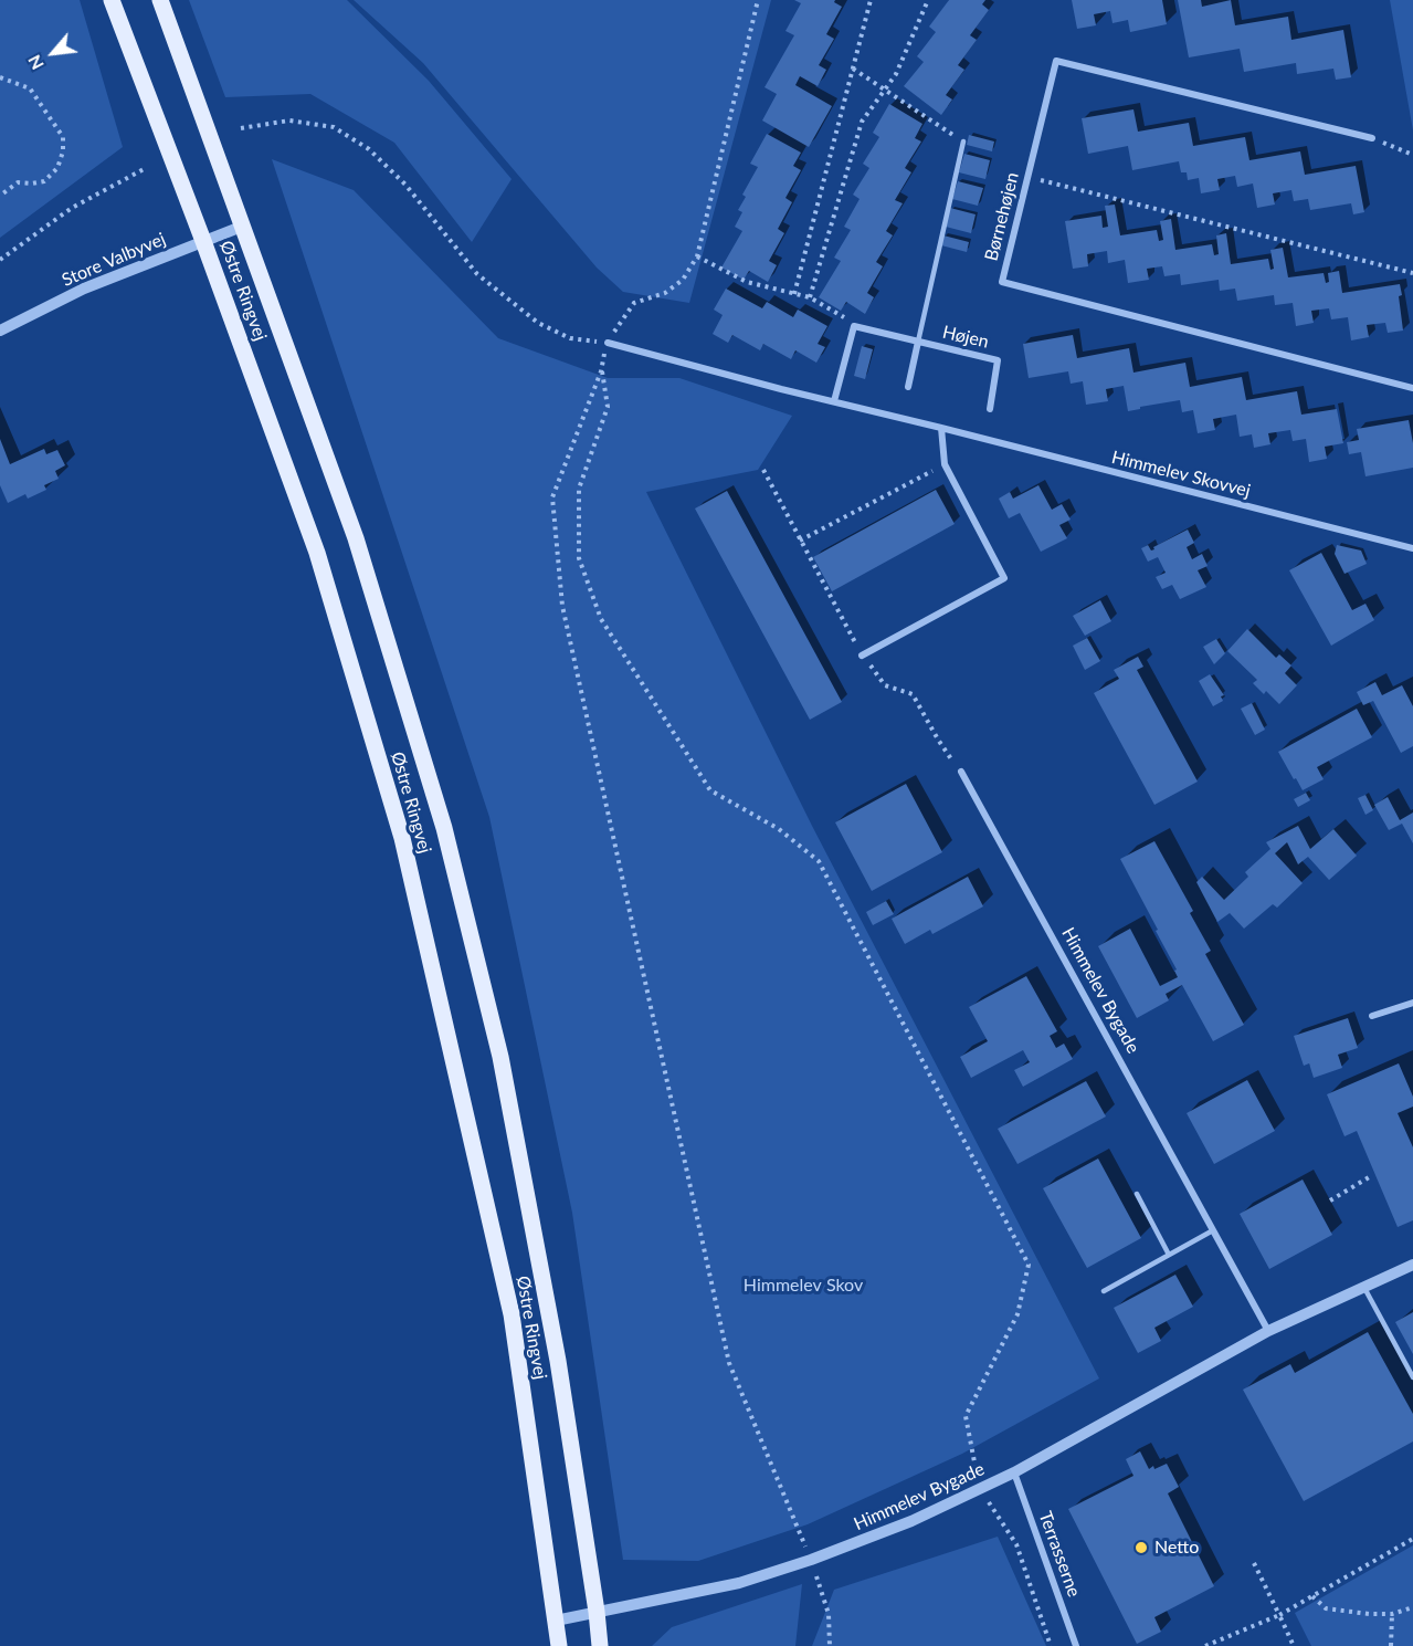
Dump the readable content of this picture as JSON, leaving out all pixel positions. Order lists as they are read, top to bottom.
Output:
{
  "streets": {
    "main road": ["Østre Ringvej"],
    "street": [
      "Børnehøjen",
      "Store Valbyvej",
      "Højen",
      "Himmelev Skovvej",
      "Himmelev Bygade",
      "Terrasserne"
    ]
  },
  "crossings": [
    ["Store Valbyvej", "Østre Ringvej"],
    ["Østre Ringvej", "Himmelev Bygade"],
    ["Himmelev Bygade", "Terrasserne"]
  ],
  "parks": ["Himmelev Skov"],
  "places": ["Netto"],
  "north": "bottom left"
}
